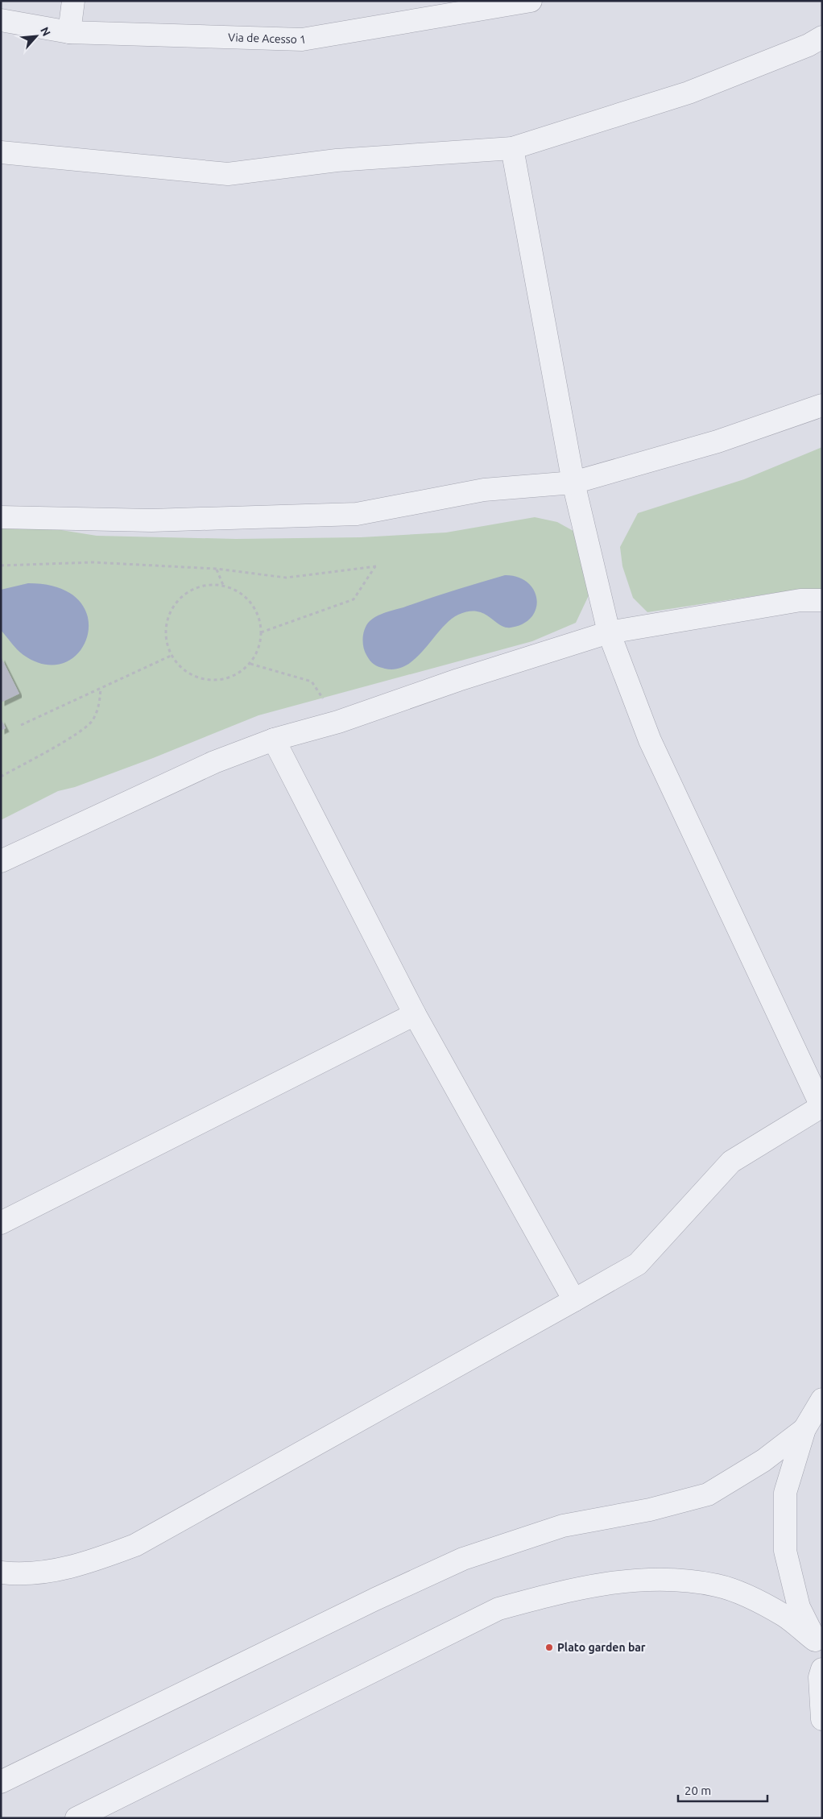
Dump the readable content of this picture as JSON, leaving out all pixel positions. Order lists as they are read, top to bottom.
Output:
{
  "streets": {
    "street": ["Via de Acesso 1"]
  },
  "places": ["Plato garden bar"],
  "scale_bar": "20 m",
  "north": "top right"
}
